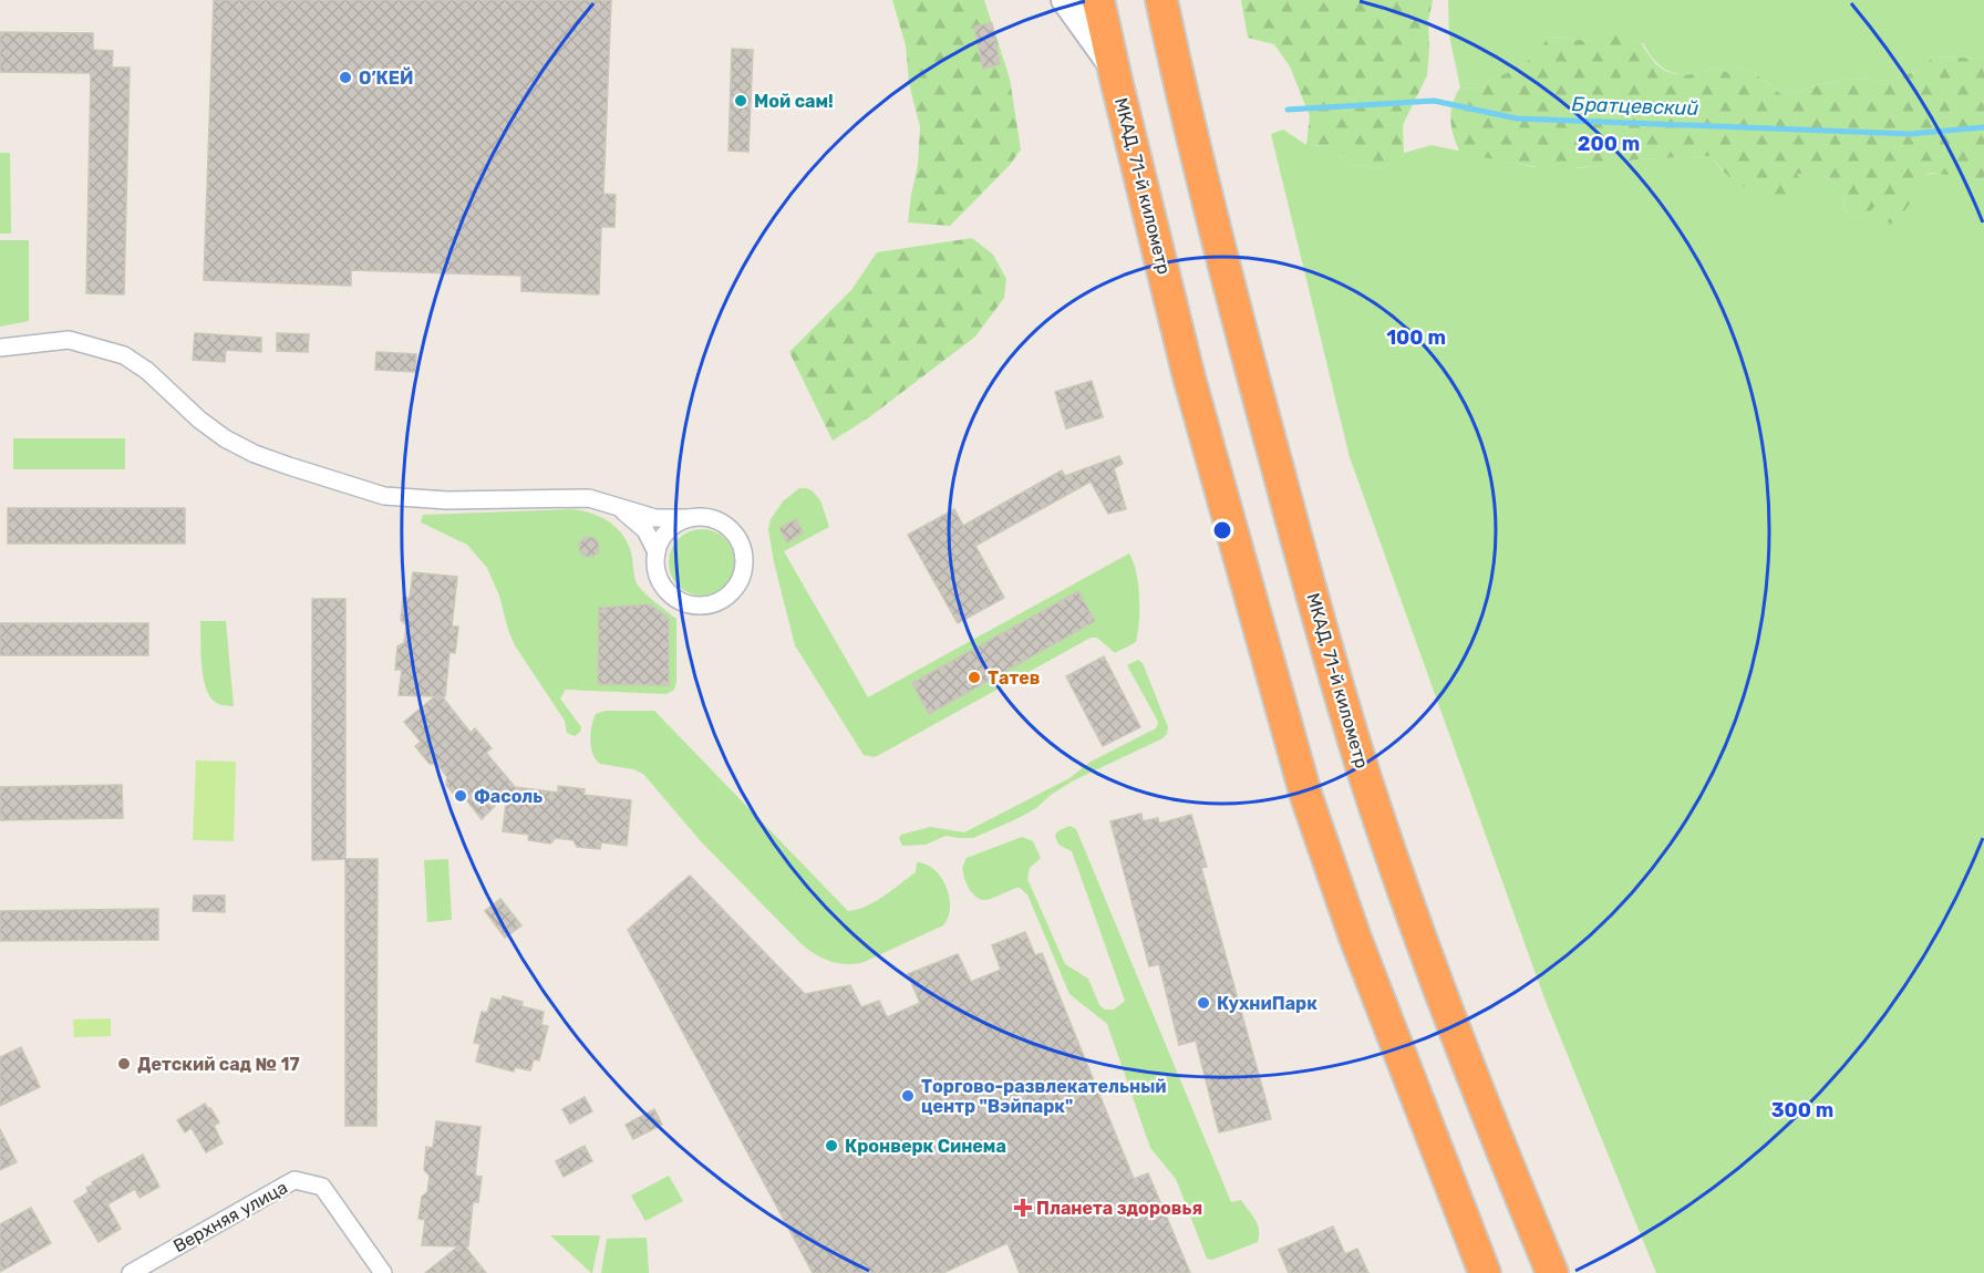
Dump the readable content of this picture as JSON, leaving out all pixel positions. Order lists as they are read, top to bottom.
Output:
{
  "streets": {
    "highway": ["МКАД, 71-й километр"],
    "street": ["Верхняя улица"]
  },
  "water": ["Братцевский"],
  "places": {
    "other": [
      "О’КЕЙ",
      "Мой сам!",
      "Татев",
      "Фасоль",
      "КухниПарк",
      "Детский сад № 17",
      "Торгово-развлекательный центр \"Вэйпарк\"",
      "Кронверк Синема"
    ],
    "health": ["Планета здоровья"]
  },
  "rings": ["200 m", "100 m", "300 m"]
}
